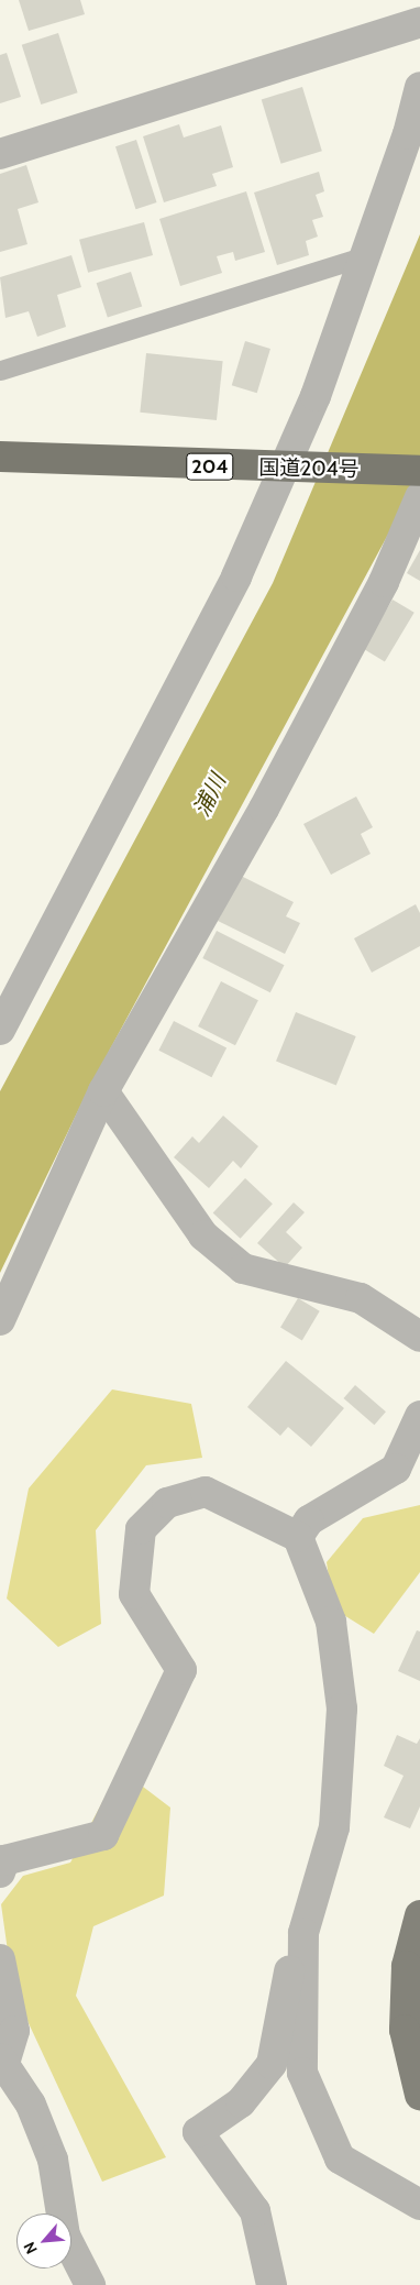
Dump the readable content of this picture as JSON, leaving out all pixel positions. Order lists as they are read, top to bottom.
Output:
{
  "streets": {
    "highway": ["204", "国道204号"]
  },
  "water": ["浦川"],
  "north": "bottom left"
}
